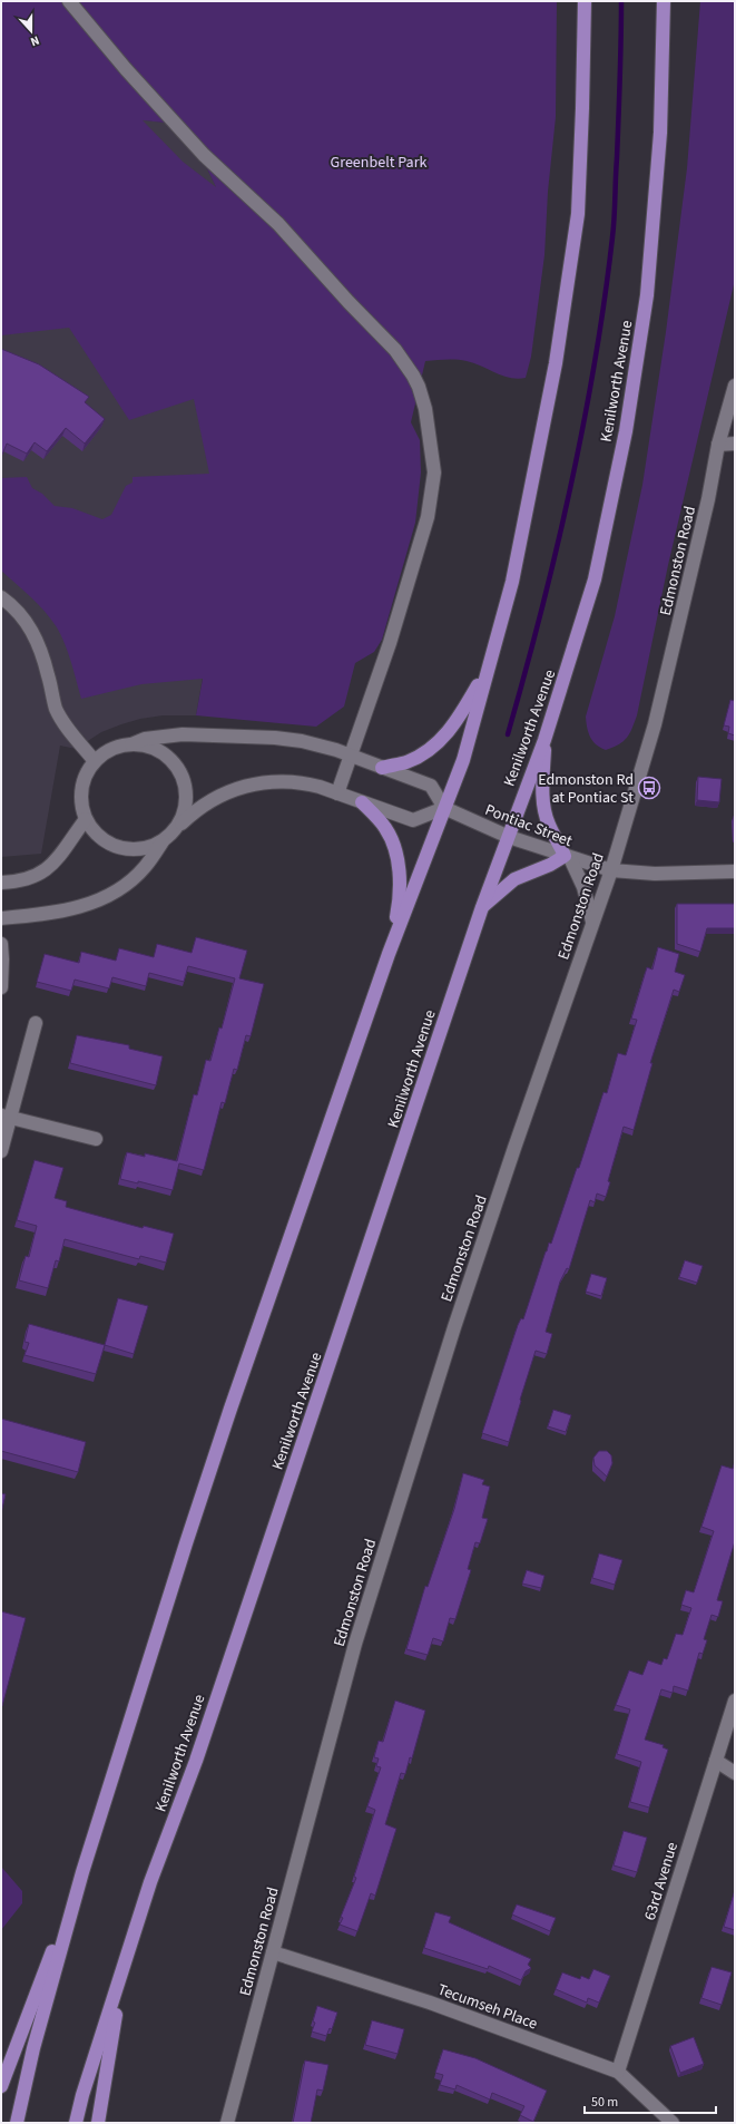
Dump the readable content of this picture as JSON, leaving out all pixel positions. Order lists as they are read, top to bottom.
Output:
{
  "streets": {
    "main road": ["Kenilworth Avenue"],
    "street": [
      "Edmonston Road",
      "Pontiac Street",
      "63rd Avenue",
      "Tecumseh Place"
    ]
  },
  "crossings": [
    ["Kenilworth Avenue", "Pontiac Street"],
    ["Edmonston Road", "Pontiac Street"],
    ["Edmonston Road", "Tecumseh Place"],
    ["63rd Avenue", "Tecumseh Place"]
  ],
  "parks": ["Greenbelt Park"],
  "places": {
    "bus stop": ["Edmonston Rd at Pontiac St"]
  },
  "scale_bar": "50 m",
  "north": "bottom"
}
